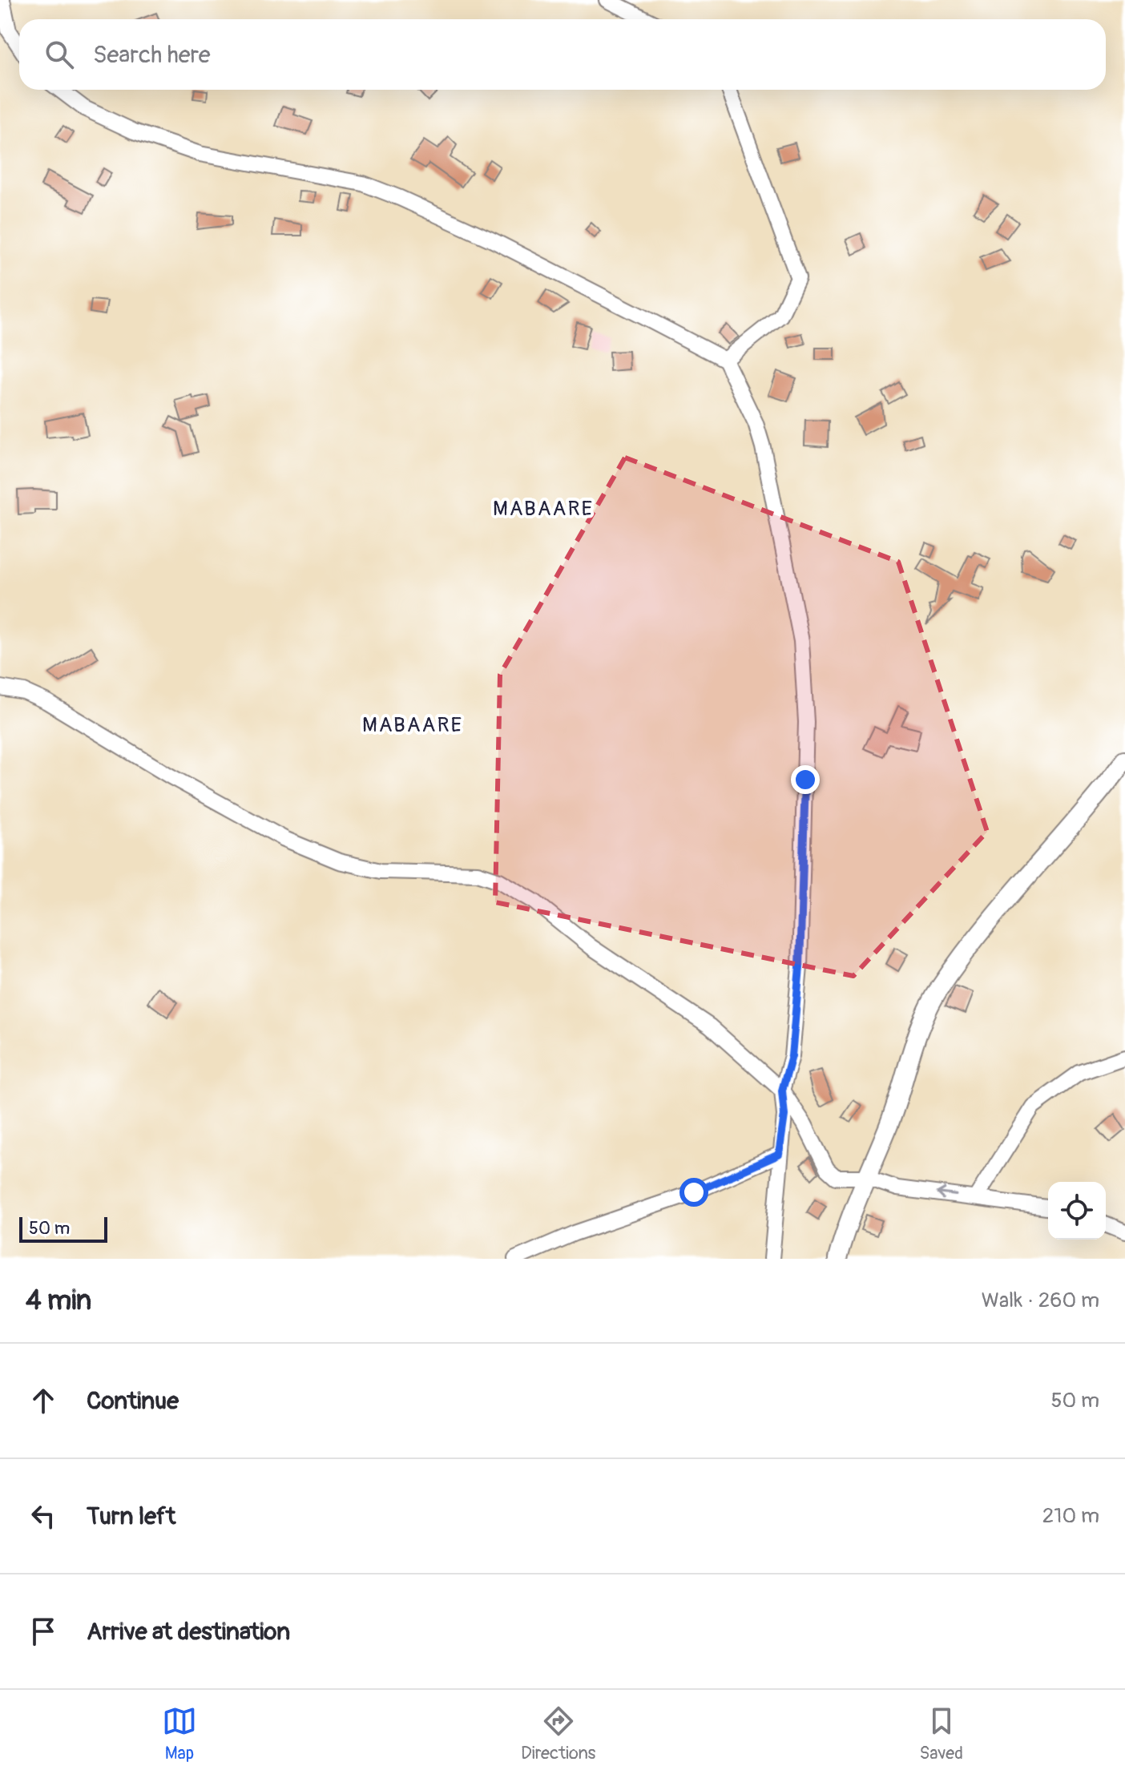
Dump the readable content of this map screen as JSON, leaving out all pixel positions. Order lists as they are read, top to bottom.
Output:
{
  "districts": ["MABAARE", "MABAARE"],
  "scale_bar": "50 m",
  "page": {
    "search": "Search here",
    "scale": "50 m",
    "heading": ["4 min", "Walk · 260 m"],
    "list": [
      ["Continue", "50 m"],
      ["Turn left", "210 m"],
      "Arrive at destination"
    ],
    "nav": ["Map", "Directions", "Saved"]
  }
}
